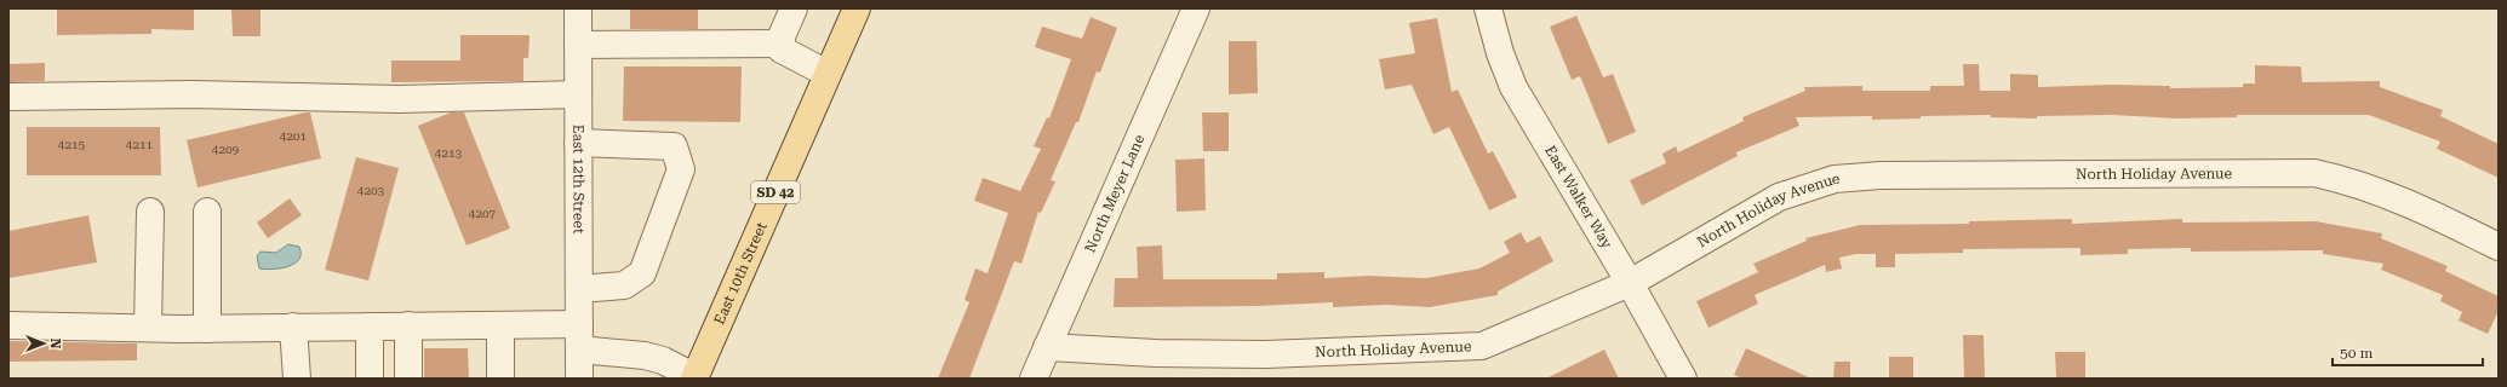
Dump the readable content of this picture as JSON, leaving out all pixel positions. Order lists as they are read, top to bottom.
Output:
{
  "streets": {
    "main road": ["SD 42", "East 10th Street"],
    "street": [
      "North Holiday Avenue",
      "East 12th Street",
      "North Meyer Lane",
      "East Walker Way"
    ]
  },
  "crossings": [
    ["North Holiday Avenue", "North Meyer Lane"],
    ["North Holiday Avenue", "East Walker Way"]
  ],
  "house_numbers": [
    "4201",
    "4215",
    "4211",
    "4209",
    "4213",
    "4203",
    "4207"
  ],
  "scale_bar": "50 m",
  "north": "right"
}
